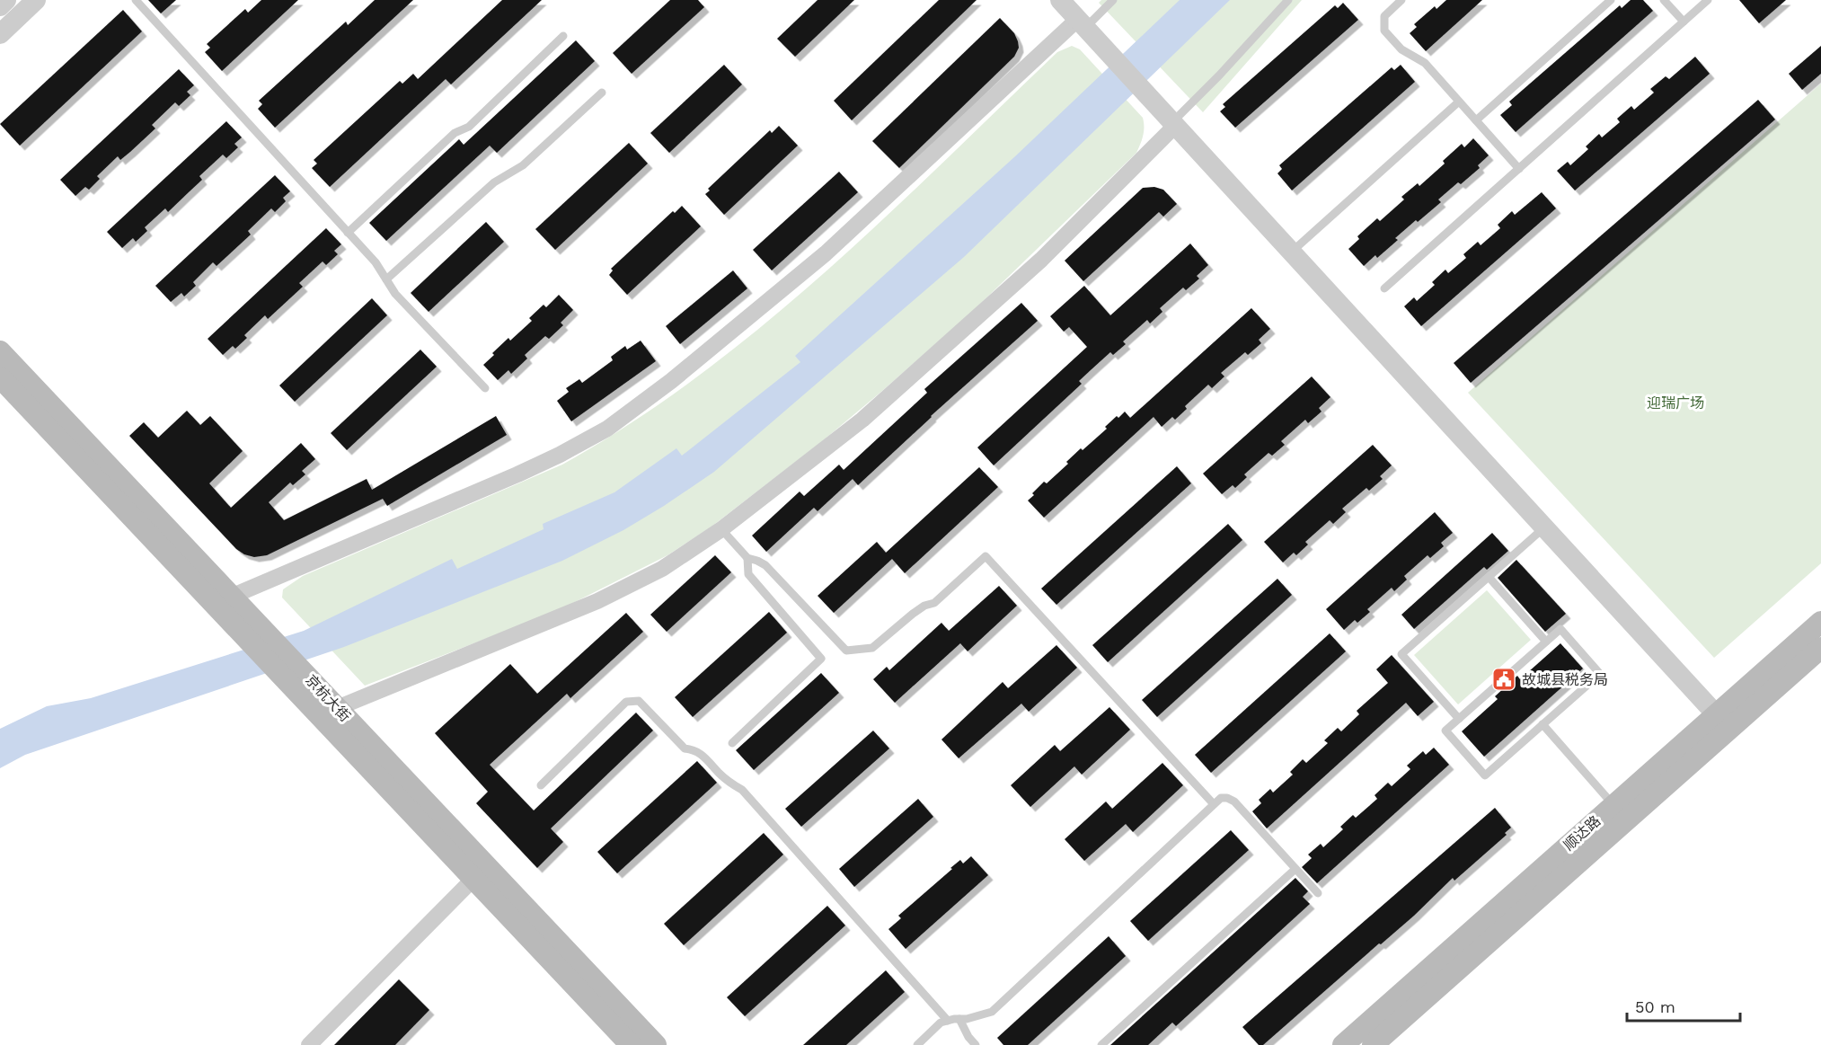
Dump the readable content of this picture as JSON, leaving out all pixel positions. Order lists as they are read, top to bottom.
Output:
{
  "streets": {
    "main road": ["京杭大街", "顺达路"]
  },
  "parks": ["迎瑞广场"],
  "places": {
    "public building": ["故城县税务局"]
  },
  "scale_bar": "50 m"
}
